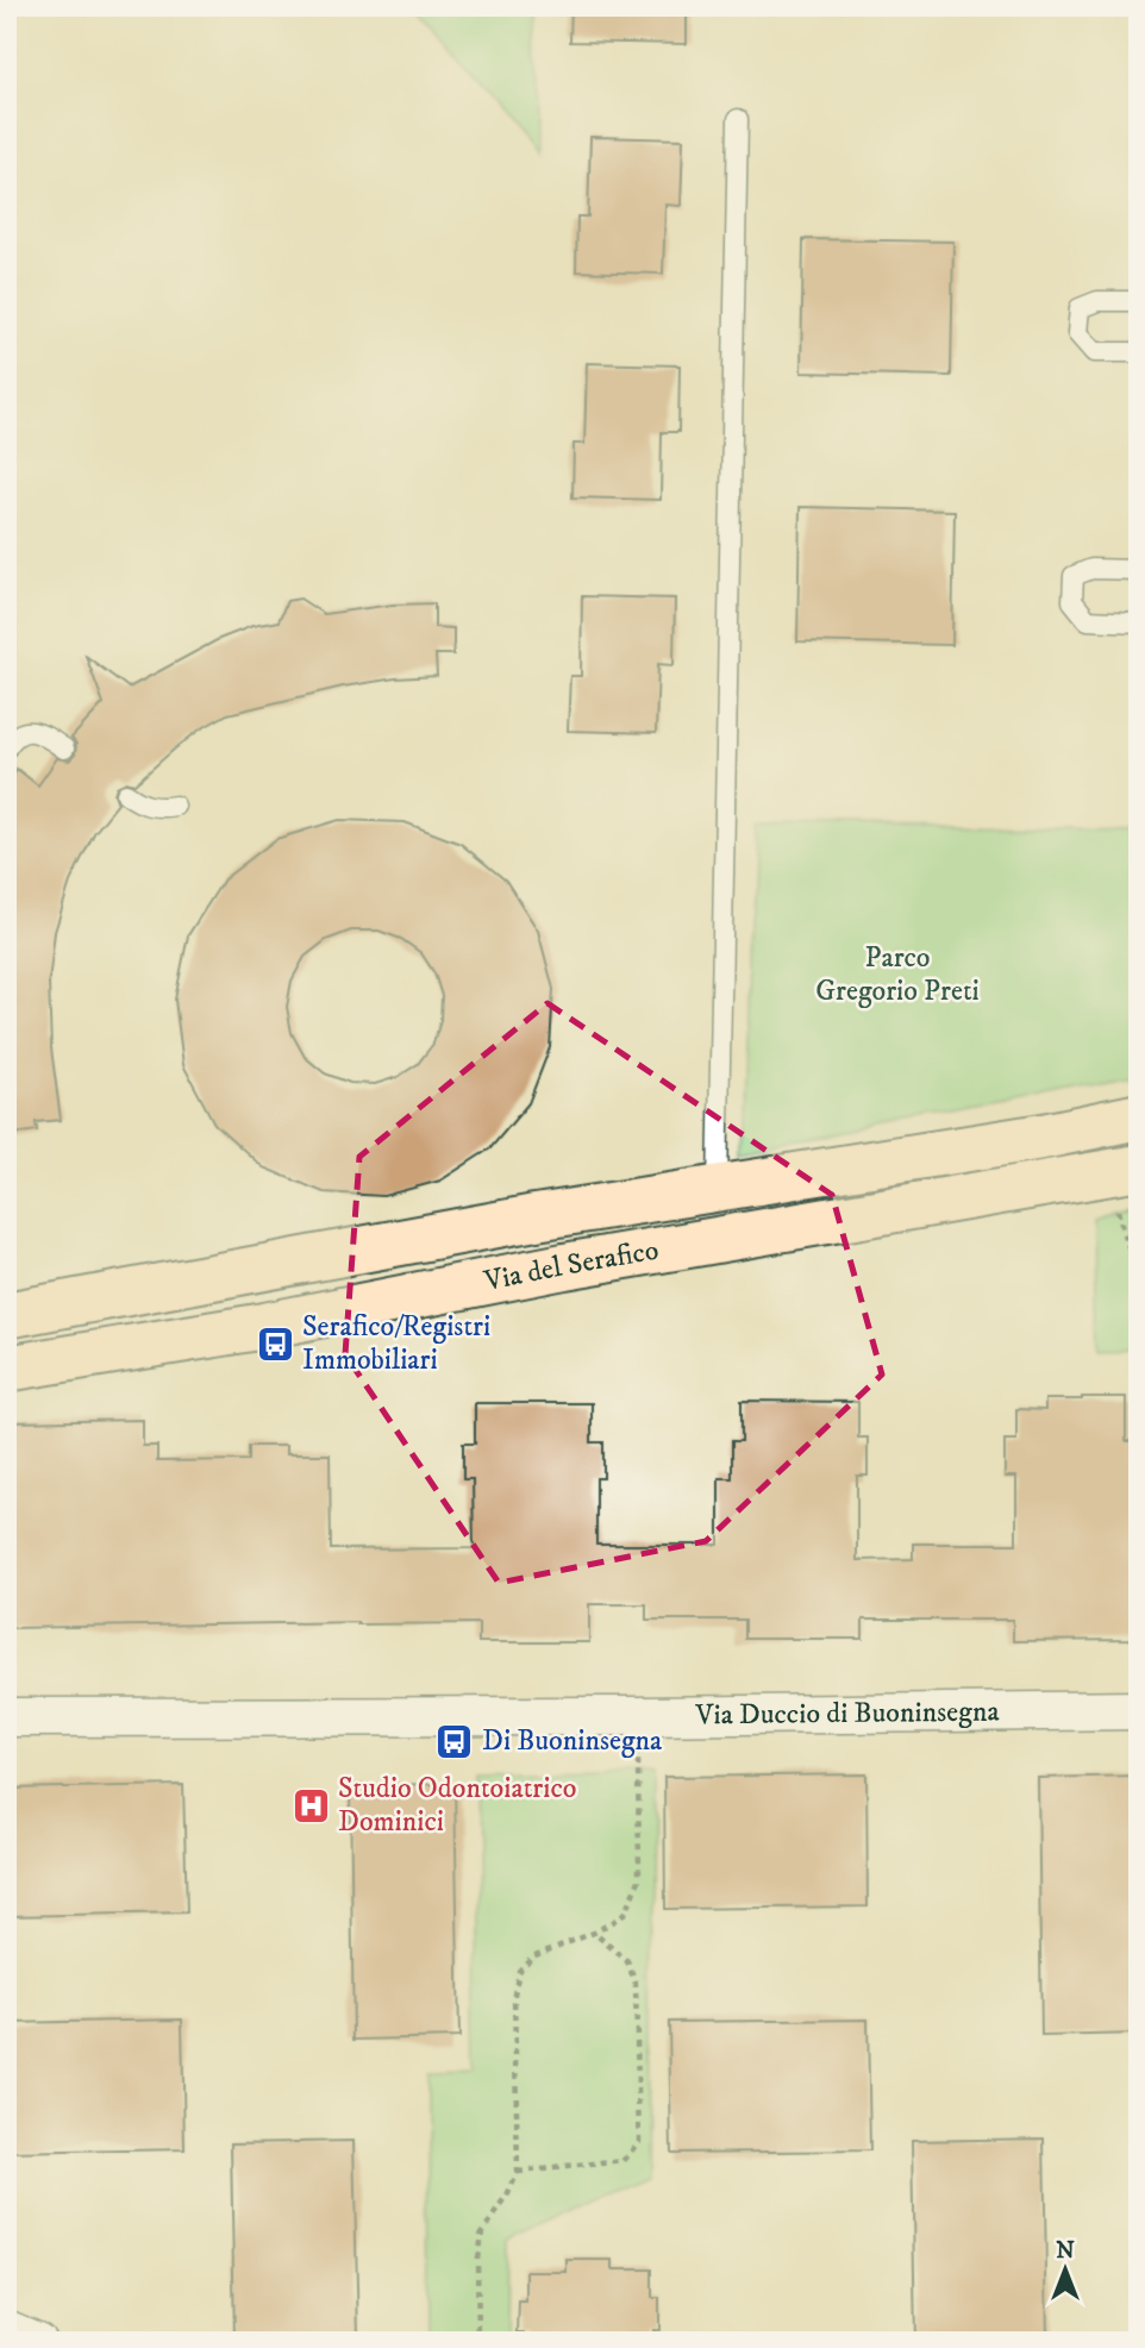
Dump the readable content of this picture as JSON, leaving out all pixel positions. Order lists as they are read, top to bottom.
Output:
{
  "streets": {
    "street": ["Via del Serafico", "Via Duccio di Buoninsegna"]
  },
  "parks": ["Parco Gregorio Preti"],
  "places": {
    "bus stop": ["Serafico/Registri Immobiliari", "Di Buoninsegna"],
    "hospital": ["Studio Odontoiatrico Dominici"]
  },
  "north": "top"
}
